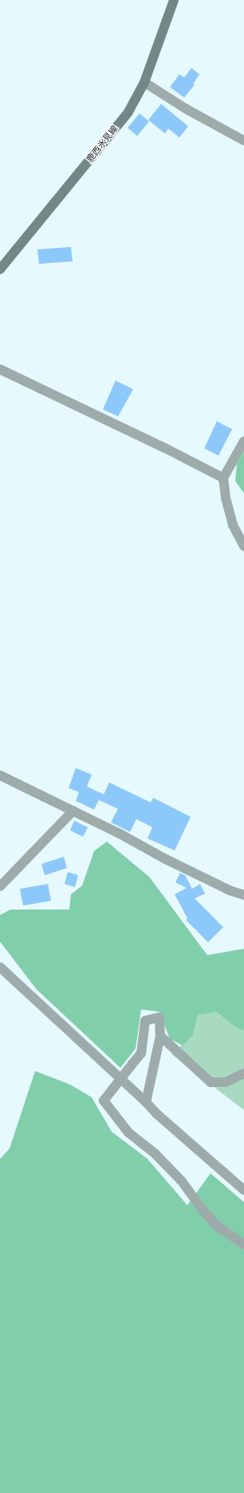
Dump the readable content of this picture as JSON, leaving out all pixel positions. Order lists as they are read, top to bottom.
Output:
{
  "streets": {
    "main road": ["鹿西氷見線"]
  }
}
